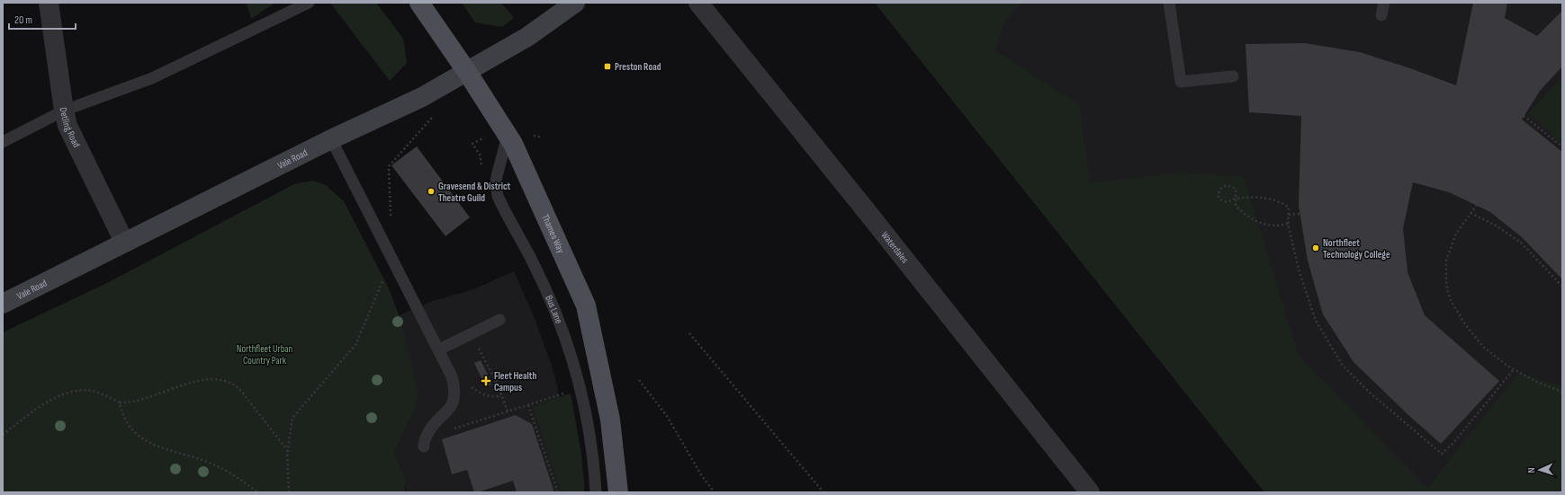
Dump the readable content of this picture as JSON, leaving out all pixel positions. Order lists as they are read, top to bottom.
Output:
{
  "streets": {
    "main road": ["Thames Way"],
    "street": ["Detling Road", "Vale Road", "Waterdales"],
    "lane": ["Bus Lane"]
  },
  "crossings": [
    ["Detling Road", "Vale Road"],
    ["Vale Road", "Thames Way"],
    ["Thames Way", "Bus Lane"]
  ],
  "parks": ["Northfleet Urban Country Park"],
  "places": {
    "transit": ["Preston Road"],
    "other": ["Gravesend & District Theatre Guild", "Northfleet Technology College"],
    "health": ["Fleet Health Campus"]
  },
  "scale_bar": "20 m",
  "north": "left"
}
